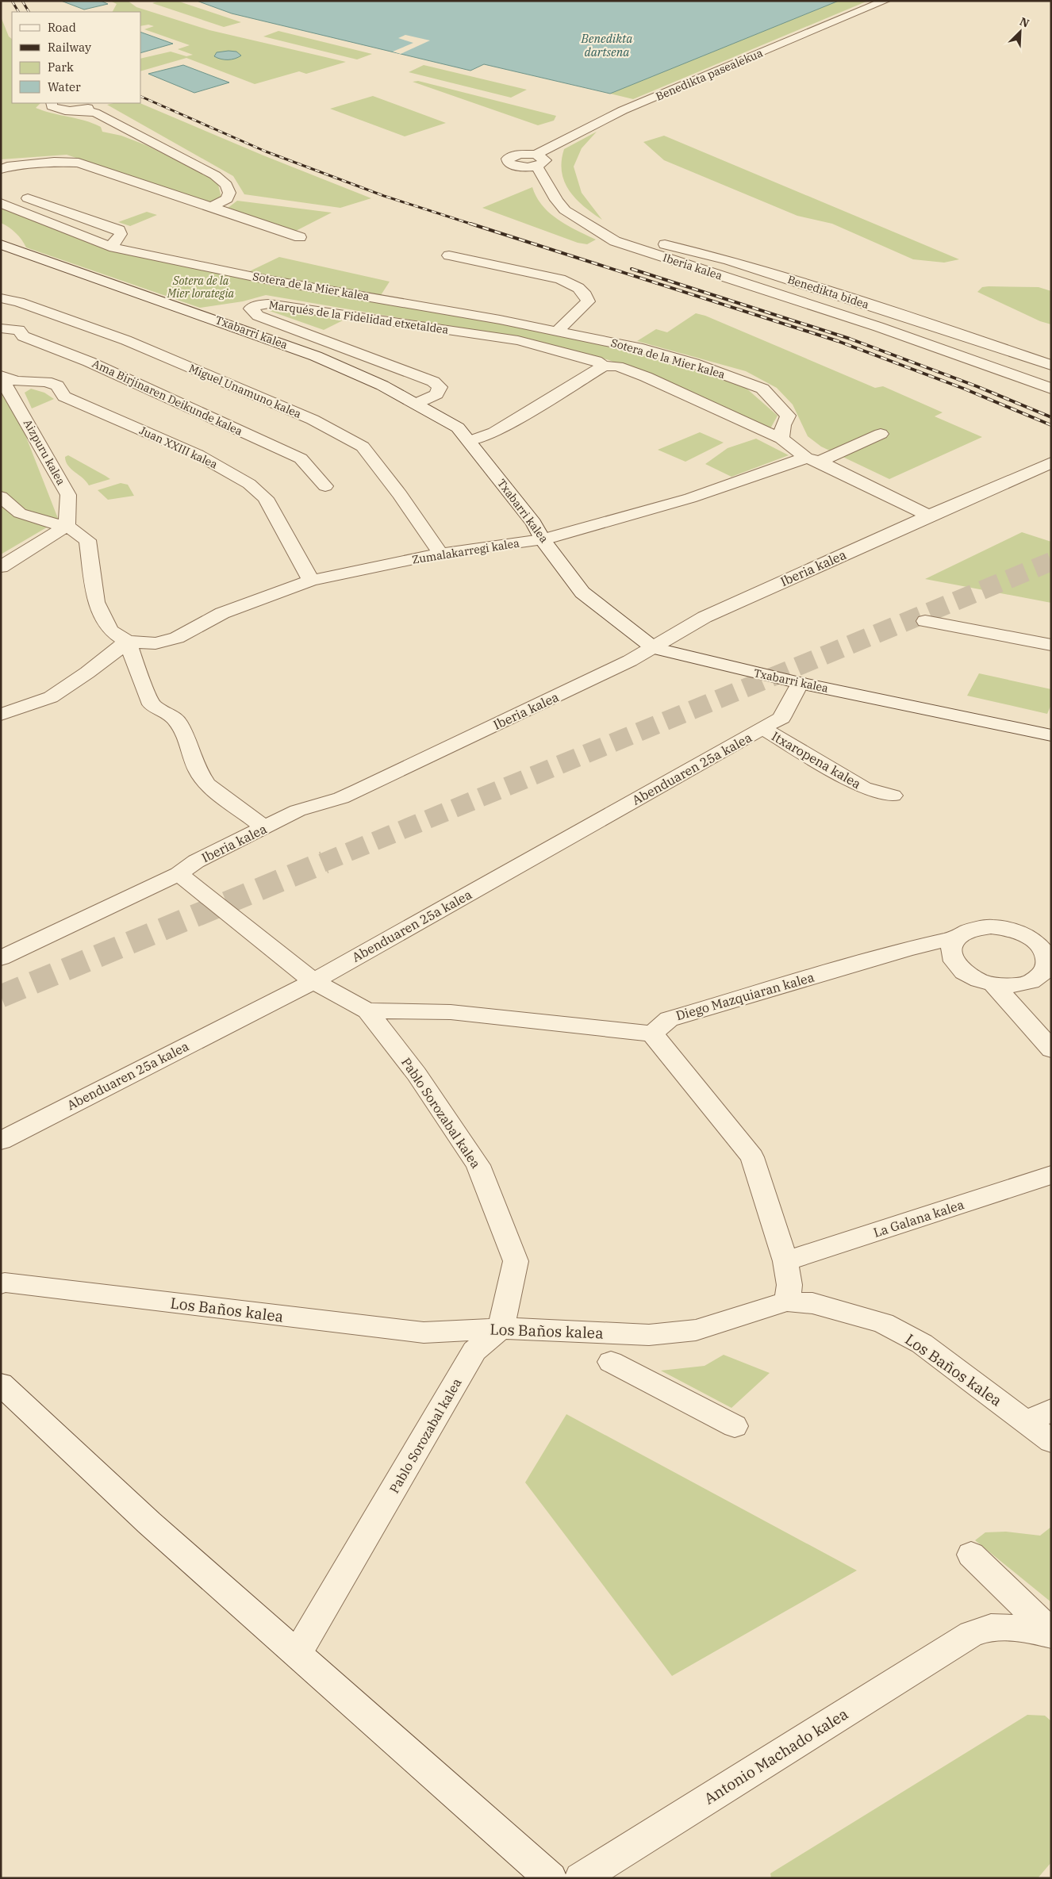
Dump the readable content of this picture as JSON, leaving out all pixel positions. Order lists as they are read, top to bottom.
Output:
{
  "streets": {
    "street": [
      "Benedikta pasealekua",
      "Iberia kalea",
      "Sotera de la Mier kalea",
      "Benedikta bidea",
      "Marqués de la Fidelidad etxetaldea",
      "Txabarri kalea",
      "Miguel Unamuno kalea",
      "Ama Birjinaren Deikunde kalea",
      "Juan XXIII kalea",
      "Aizpuru kalea",
      "Zumalakarregi kalea",
      "Itxaropena kalea",
      "Abenduaren 25a kalea",
      "Diego Mazquiaran kalea",
      "Pablo Sorozabal kalea",
      "La Galana kalea",
      "Los Baños kalea",
      "Antonio Machado kalea"
    ]
  },
  "crossings": [
    ["Benedikta pasealekua", "Iberia kalea"],
    ["Iberia kalea", "Benedikta bidea"],
    ["Iberia kalea", "Txabarri kalea"],
    ["Iberia kalea", "Pablo Sorozabal kalea"],
    ["Sotera de la Mier kalea", "Marqués de la Fidelidad etxetaldea"],
    ["Marqués de la Fidelidad etxetaldea", "Txabarri kalea"],
    ["Txabarri kalea", "Zumalakarregi kalea"],
    ["Txabarri kalea", "Abenduaren 25a kalea"],
    ["Miguel Unamuno kalea", "Zumalakarregi kalea"],
    ["Juan XXIII kalea", "Aizpuru kalea"],
    ["Juan XXIII kalea", "Zumalakarregi kalea"],
    ["Itxaropena kalea", "Abenduaren 25a kalea"],
    ["Abenduaren 25a kalea", "Pablo Sorozabal kalea"],
    ["Pablo Sorozabal kalea", "Los Baños kalea"]
  ],
  "water": ["Benedikta dartsena"],
  "parks": ["Sotera de la Mier lorategia"],
  "legend": [
    "Road",
    "Railway",
    "Park",
    "Water"
  ],
  "north": "top right"
}
